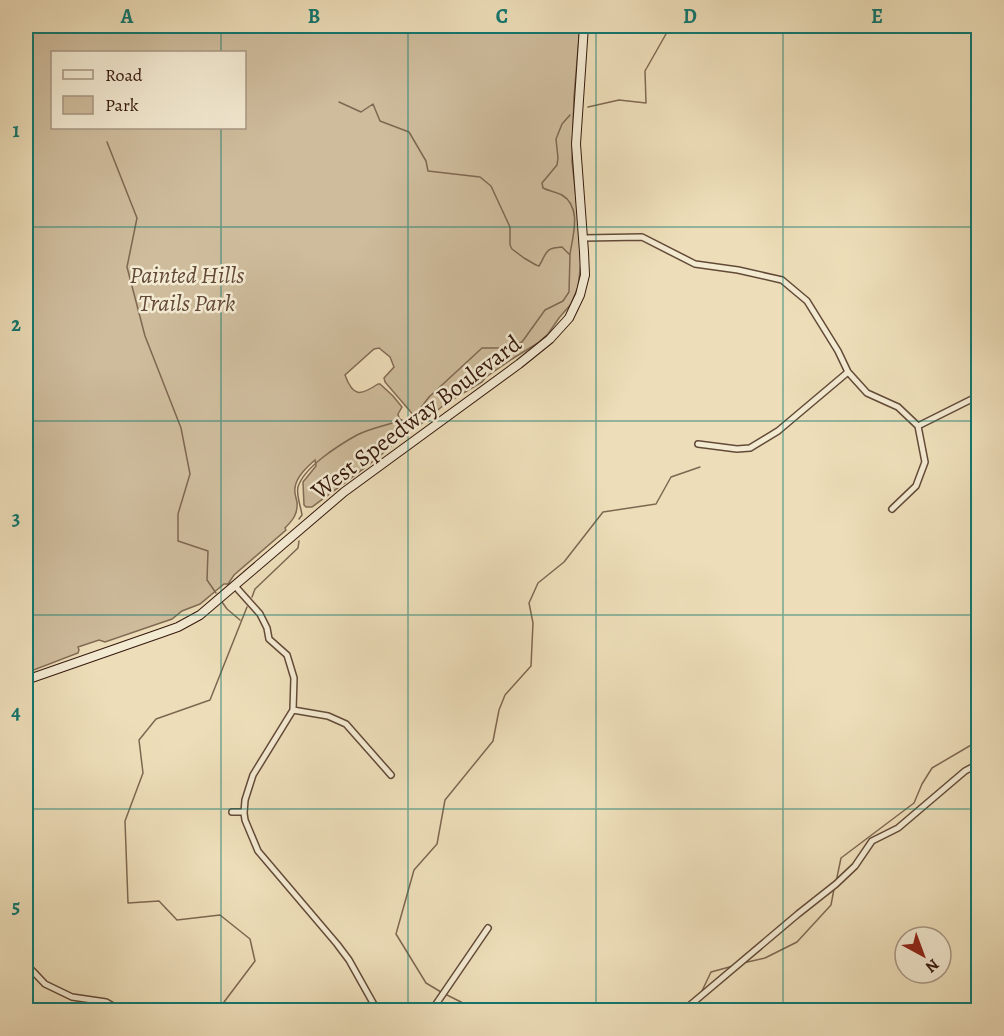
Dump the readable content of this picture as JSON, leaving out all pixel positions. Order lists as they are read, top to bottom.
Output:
{
  "streets": {
    "main road": ["West Speedway Boulevard"]
  },
  "parks": ["Painted Hills Trails Park"],
  "legend": ["Road", "Park"],
  "north": "bottom right",
  "grid": {
    "columns": [
      "A",
      "B",
      "C",
      "D",
      "E"
    ],
    "rows": [
      "1",
      "2",
      "3",
      "4",
      "5"
    ]
  }
}
